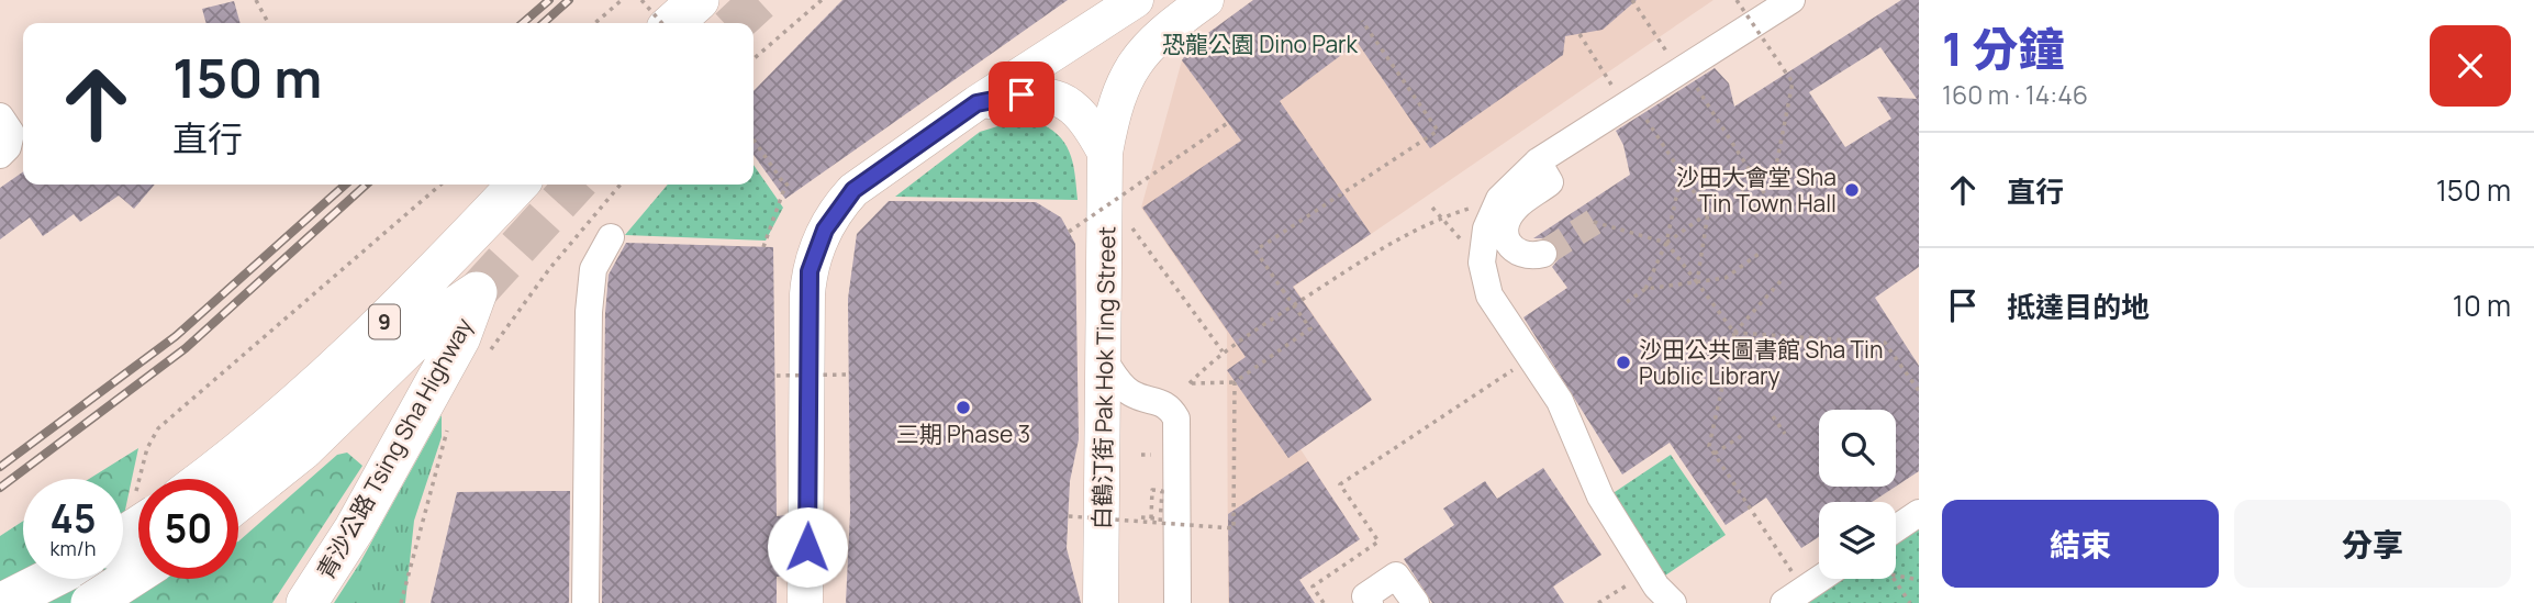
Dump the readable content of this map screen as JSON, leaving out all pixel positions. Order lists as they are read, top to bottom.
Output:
{
  "streets": {
    "highway": ["9", "青沙公路 Tsing Sha Highway"],
    "main road": ["白鶴汀街 Pak Hok Ting Street"]
  },
  "crossings": [
    ["9", "青沙公路 Tsing Sha Highway"]
  ],
  "parks": ["恐龍公園 Dino Park"],
  "places": ["沙田大會堂 Sha Tin Town Hall", "沙田公共圖書館 Sha Tin Public Library", "三期 Phase 3"],
  "page": {
    "heading": ["1 分鐘", "160 m · 14:46"],
    "turn": ["150 m", "直行"],
    "list": [
      {
        "name": "直行",
        "value": "150 m"
      },
      {
        "name": "抵達目的地",
        "value": "10 m"
      }
    ],
    "speed": "45 km/h",
    "limit": "50",
    "buttons": ["結束", "分享"]
  }
}
